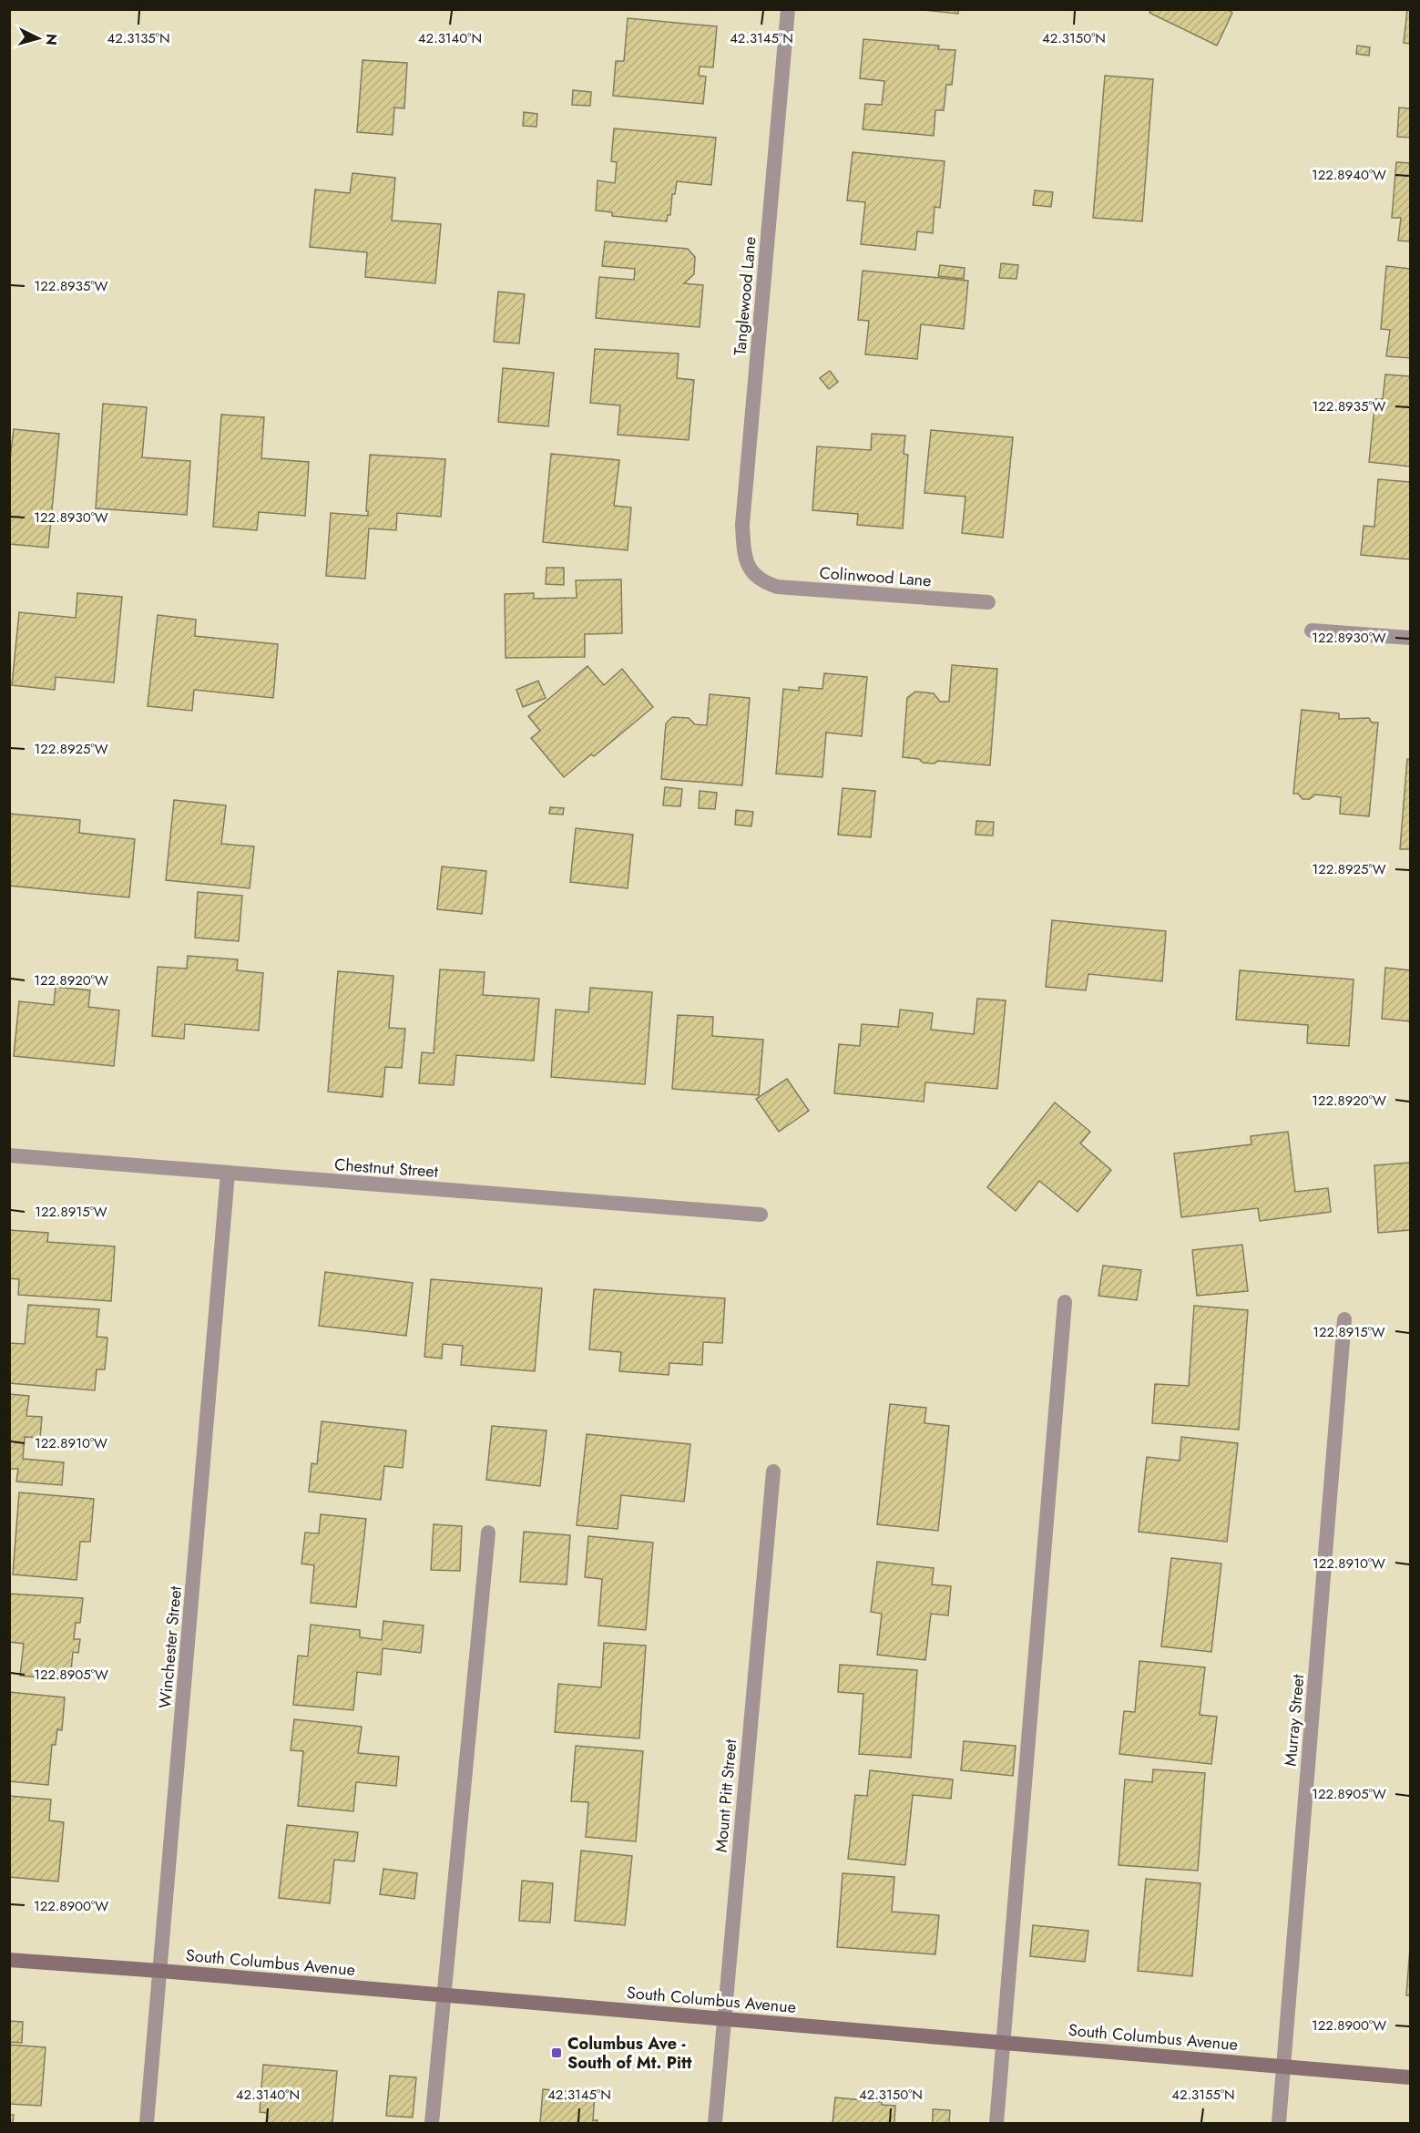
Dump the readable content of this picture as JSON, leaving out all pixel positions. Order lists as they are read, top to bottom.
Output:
{
  "streets": {
    "main road": ["South Columbus Avenue"],
    "street": [
      "Tanglewood Lane",
      "Colinwood Lane",
      "Chestnut Street",
      "Winchester Street",
      "Murray Street",
      "Mount Pitt Street"
    ]
  },
  "crossings": [
    ["Tanglewood Lane", "Colinwood Lane"],
    ["Chestnut Street", "Winchester Street"],
    ["Winchester Street", "South Columbus Avenue"],
    ["Murray Street", "South Columbus Avenue"],
    ["Mount Pitt Street", "South Columbus Avenue"]
  ],
  "places": {
    "transit": ["Columbus Ave - South of Mt. Pitt"]
  },
  "north": "right",
  "coordinates": [
    "42.3135°N",
    "42.3140°N",
    "42.3145°N",
    "42.3150°N",
    "122.8940°W",
    "122.8935°W",
    "122.8930°W",
    "122.8925°W",
    "122.8920°W",
    "122.8915°W",
    "122.8910°W",
    "122.8905°W",
    "122.8900°W",
    "42.3155°N"
  ]
}
